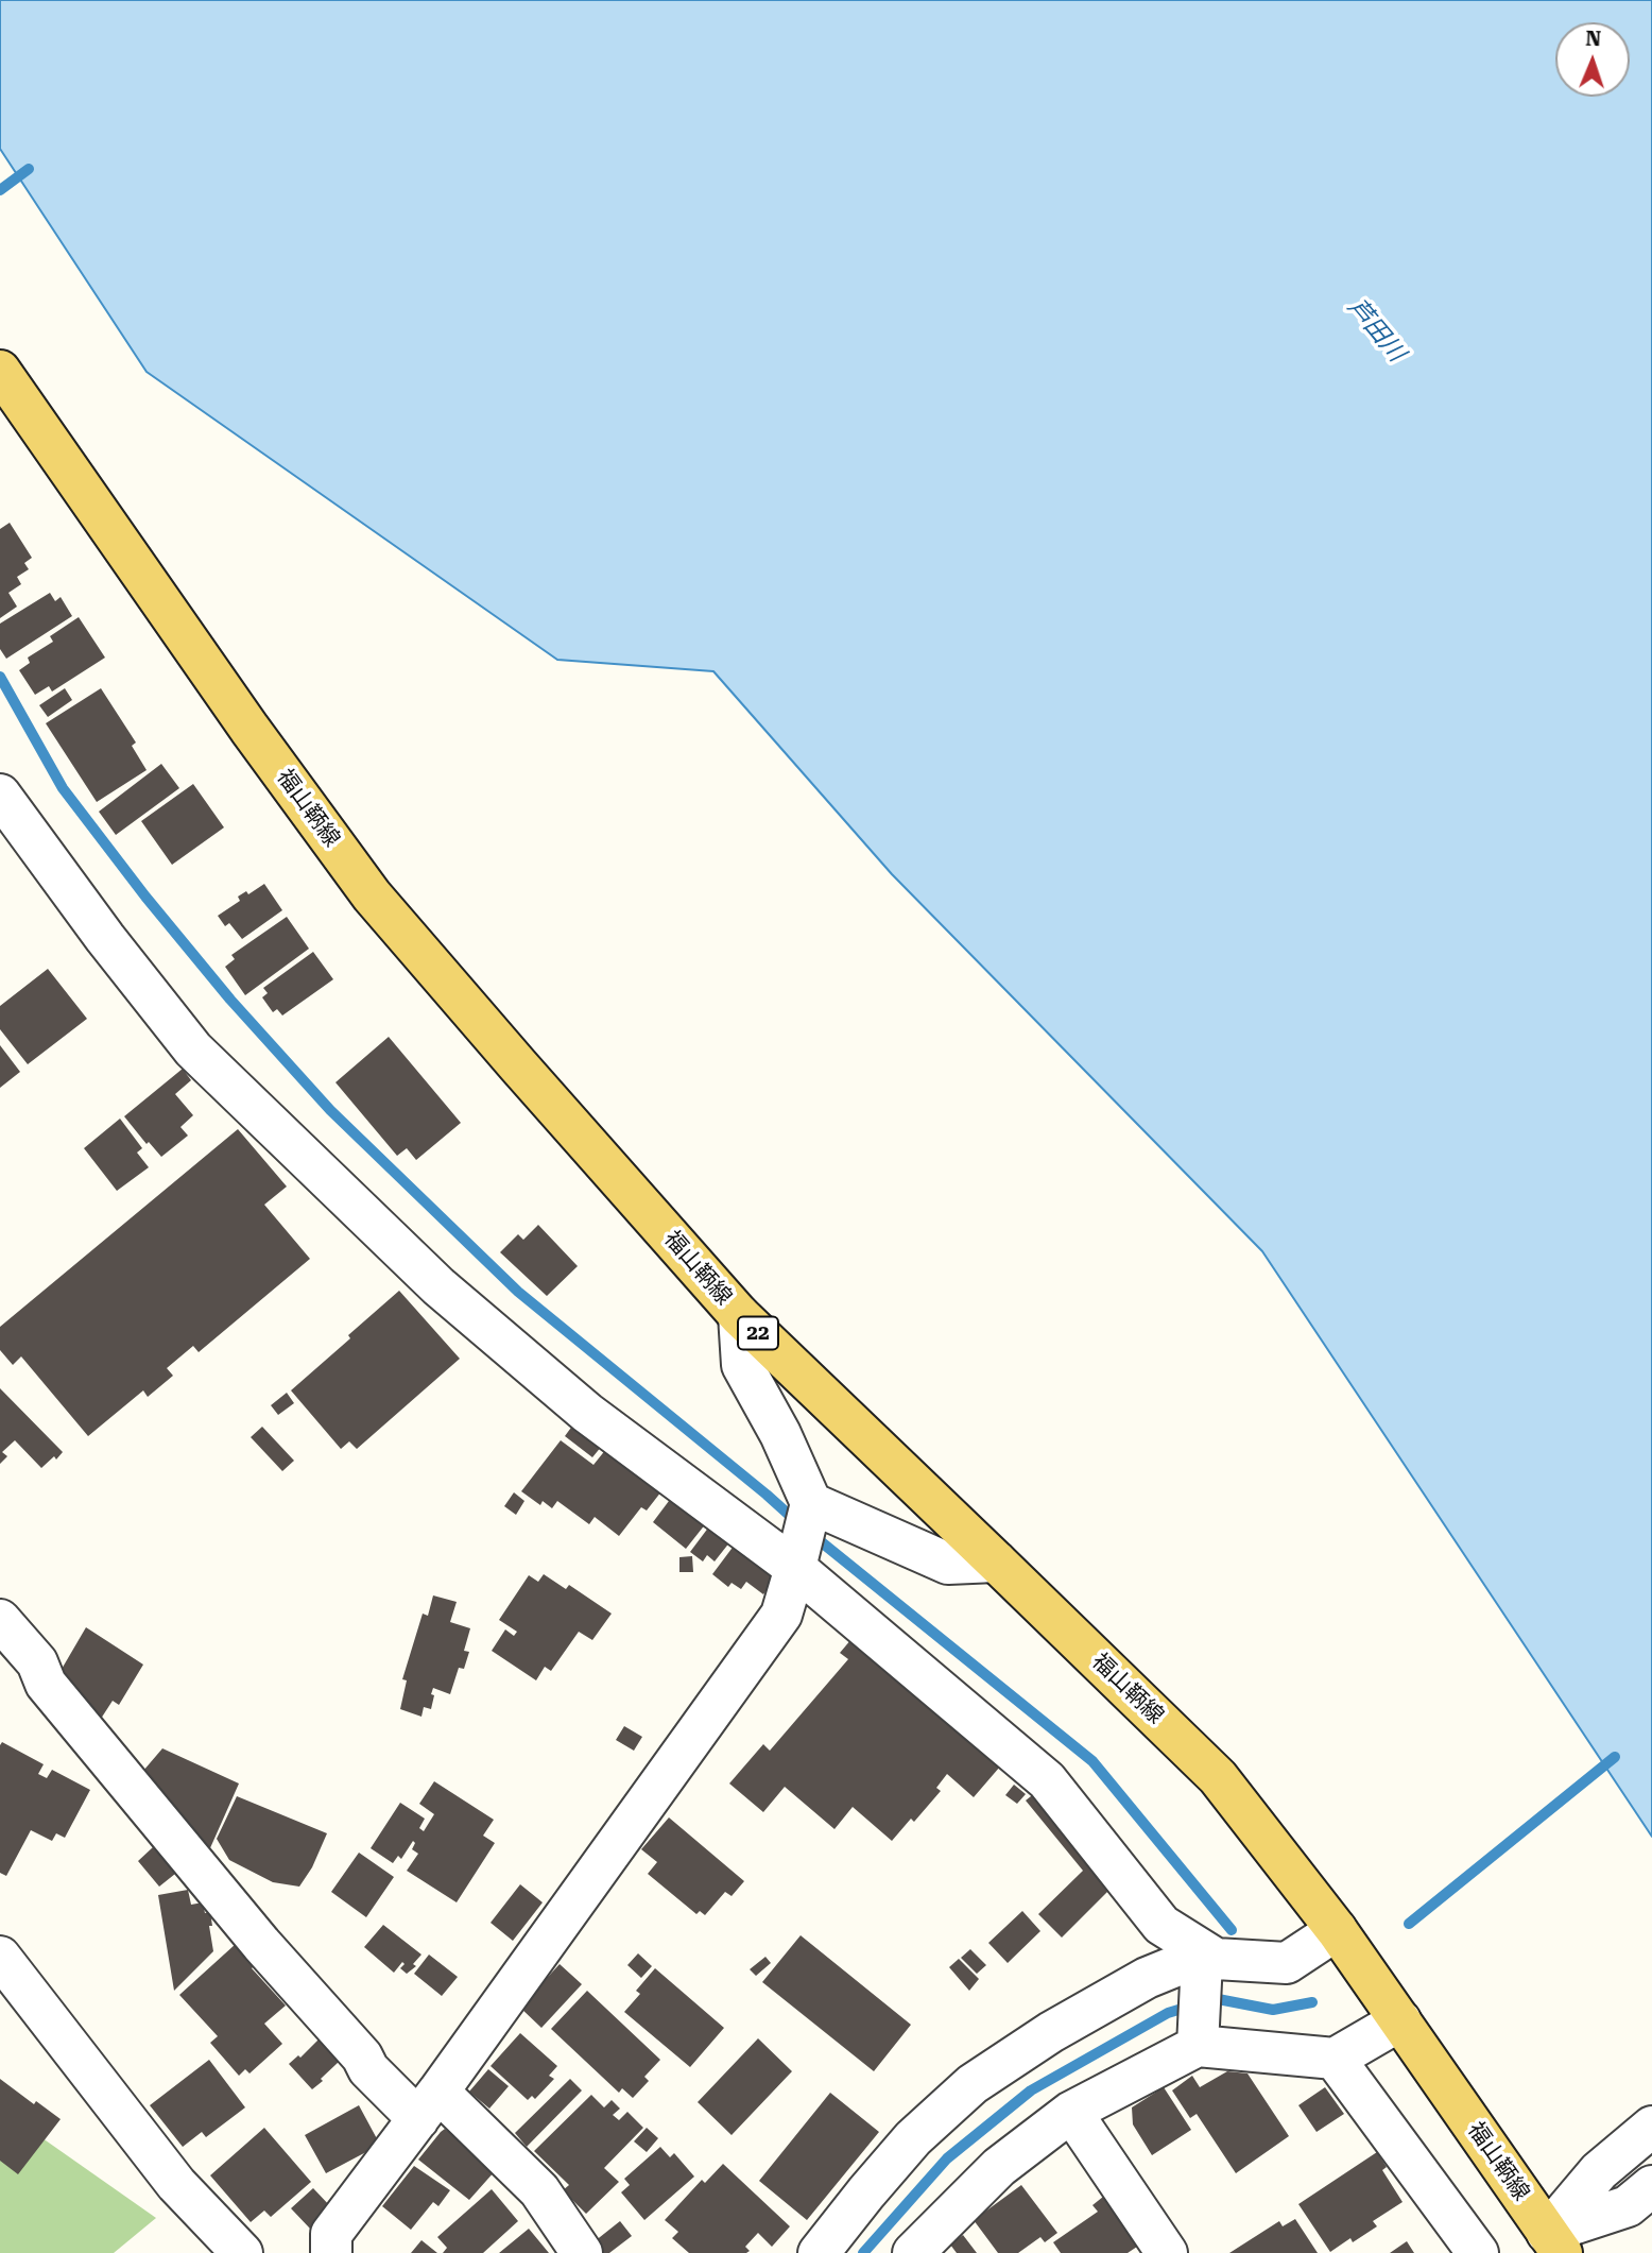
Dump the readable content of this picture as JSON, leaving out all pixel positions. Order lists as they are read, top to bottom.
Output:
{
  "streets": {
    "main road": ["福山鞆線", "22"]
  },
  "water": ["芦田川"],
  "north": "top"
}
